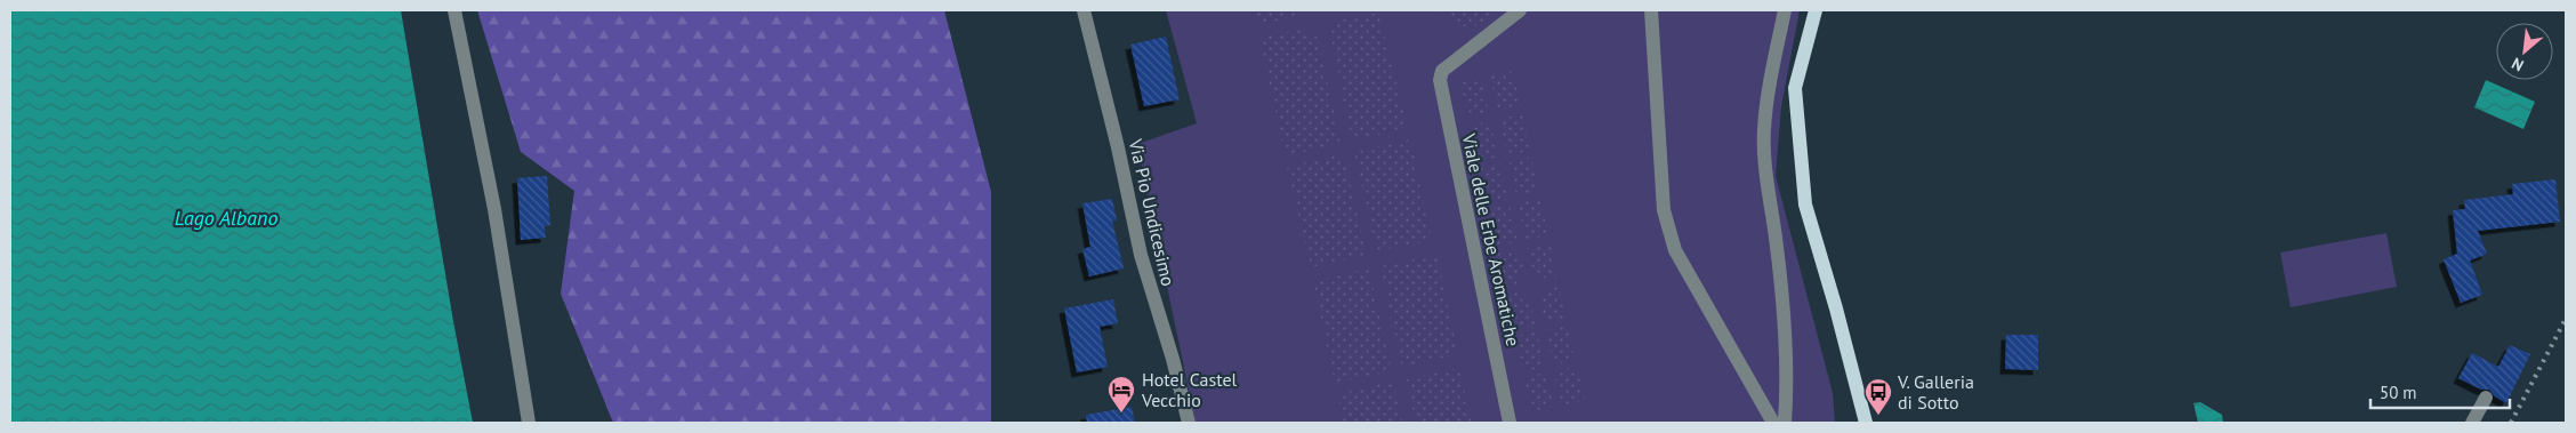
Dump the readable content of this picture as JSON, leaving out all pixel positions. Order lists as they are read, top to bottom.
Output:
{
  "streets": {
    "street": ["Via Pio Undicesimo", "Viale delle Erbe Aromatiche"]
  },
  "water": ["Lago Albano"],
  "places": {
    "hotel": ["Hotel Castel Vecchio"],
    "bus stop": ["V. Galleria di Sotto"]
  },
  "scale_bar": "50 m",
  "north": "bottom left"
}
